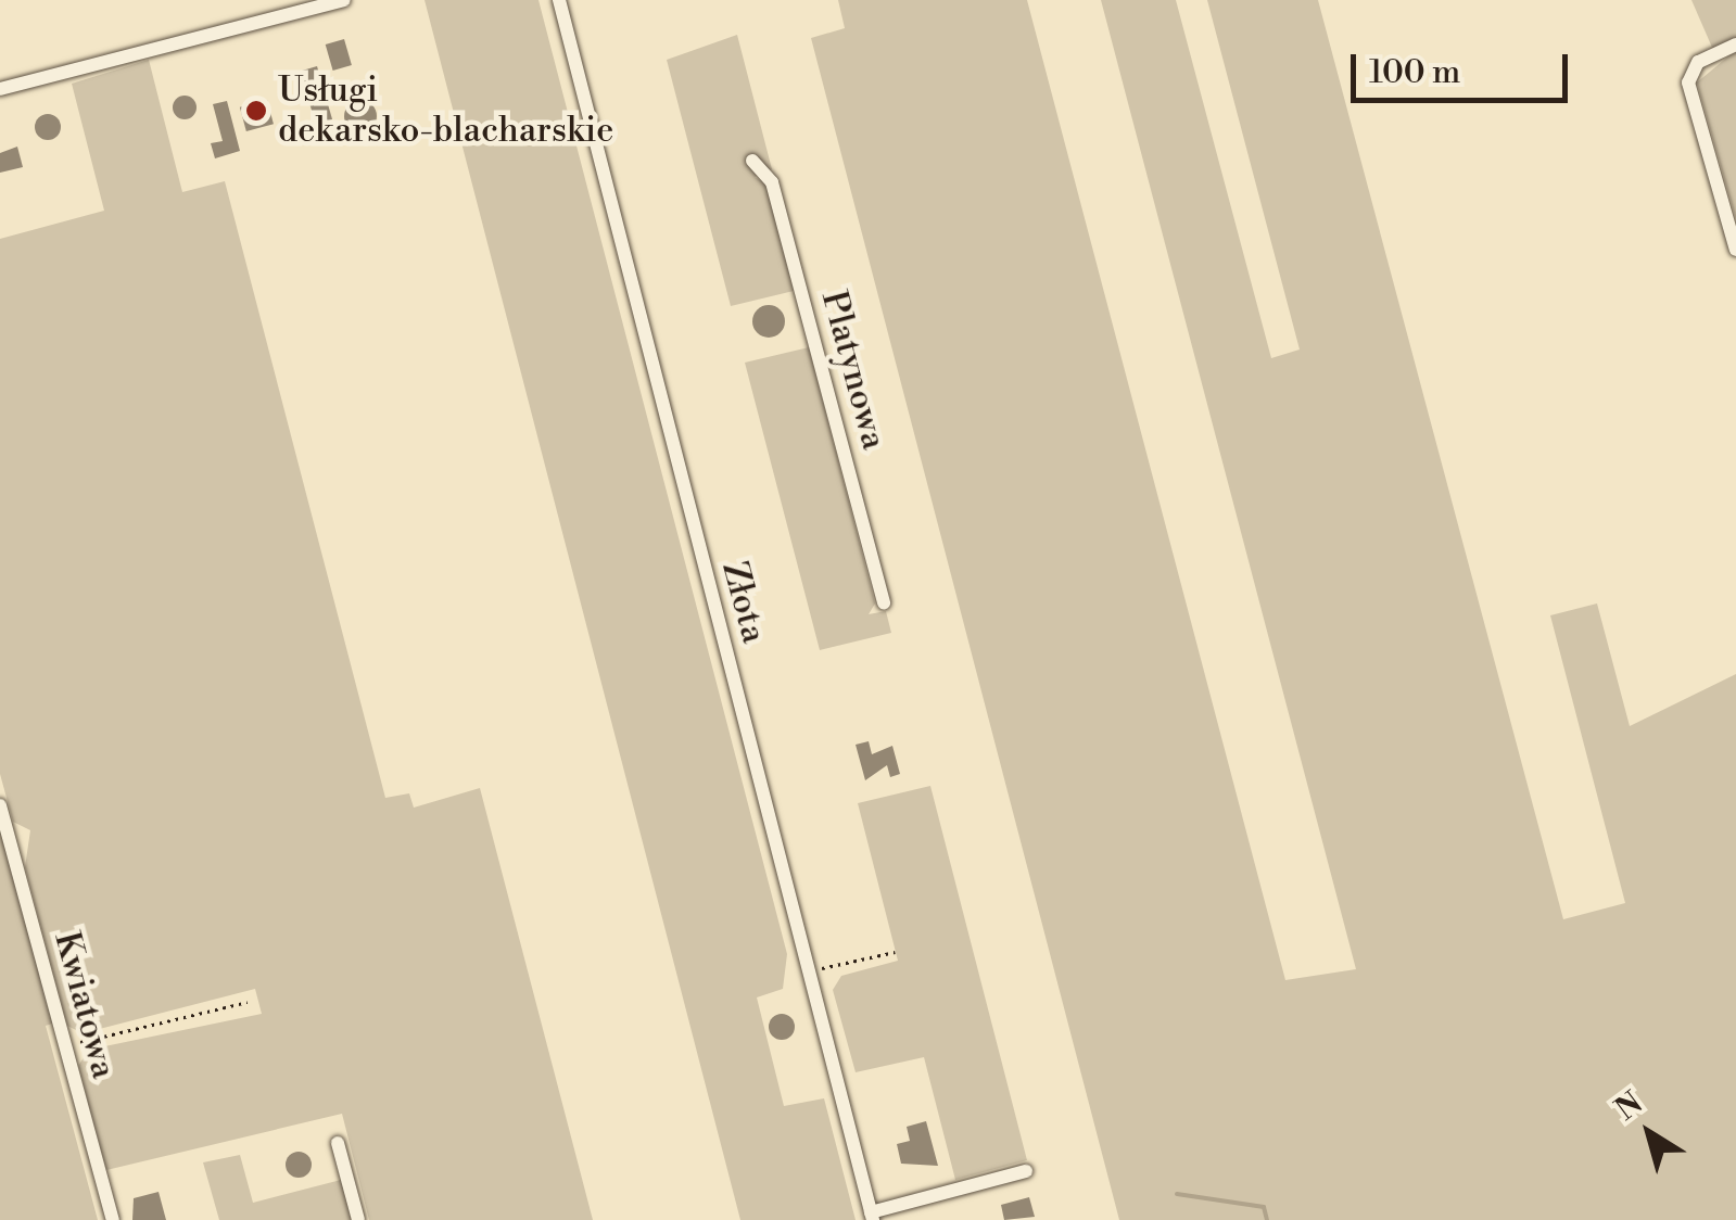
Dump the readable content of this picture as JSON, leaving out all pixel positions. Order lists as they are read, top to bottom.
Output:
{
  "streets": {
    "street": ["Platynowa", "Złota", "Kwiatowa"]
  },
  "places": ["Usługi dekarsko-blacharskie"],
  "scale_bar": "100 m",
  "north": "top left"
}
